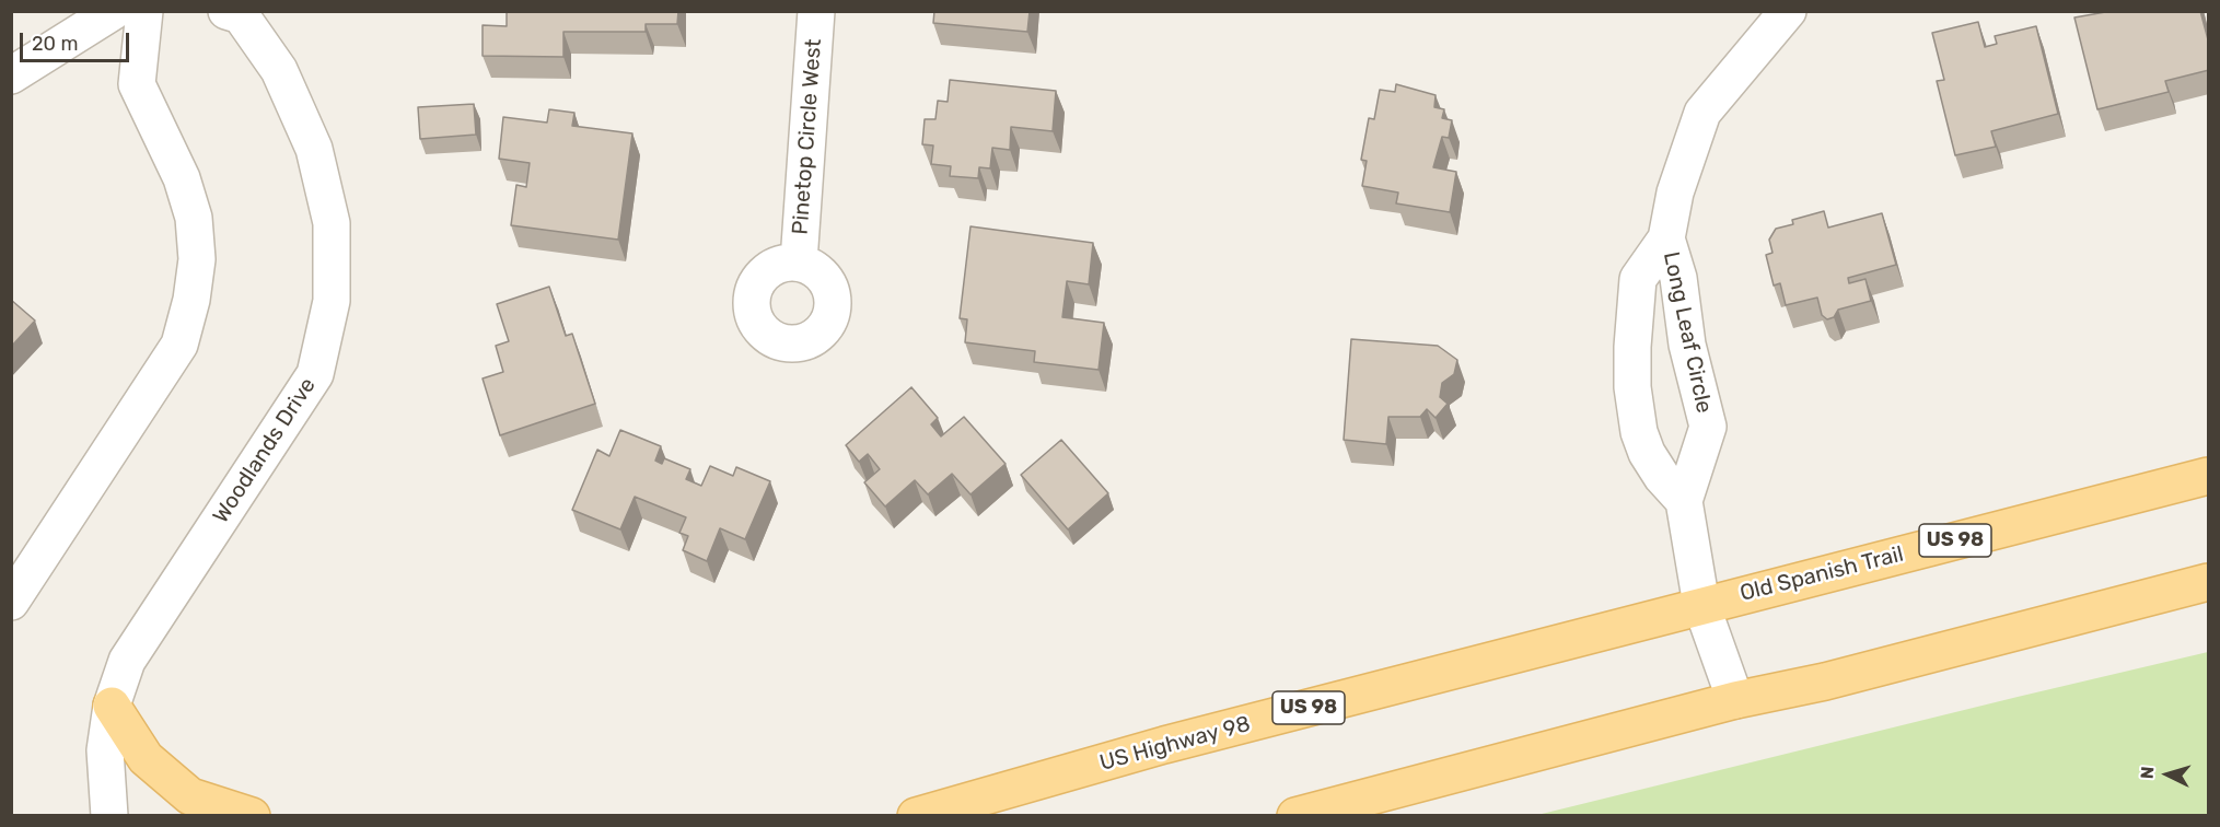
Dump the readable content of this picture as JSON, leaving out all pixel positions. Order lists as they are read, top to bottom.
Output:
{
  "streets": {
    "main road": ["US 98", "Old Spanish Trail", "US Highway 98"],
    "street": ["Pinetop Circle West", "Long Leaf Circle", "Woodlands Drive"]
  },
  "crossings": [
    ["Long Leaf Circle", "Old Spanish Trail"],
    ["Long Leaf Circle", "US Highway 98"],
    ["Old Spanish Trail", "US Highway 98"]
  ],
  "scale_bar": "20 m",
  "north": "left"
}
